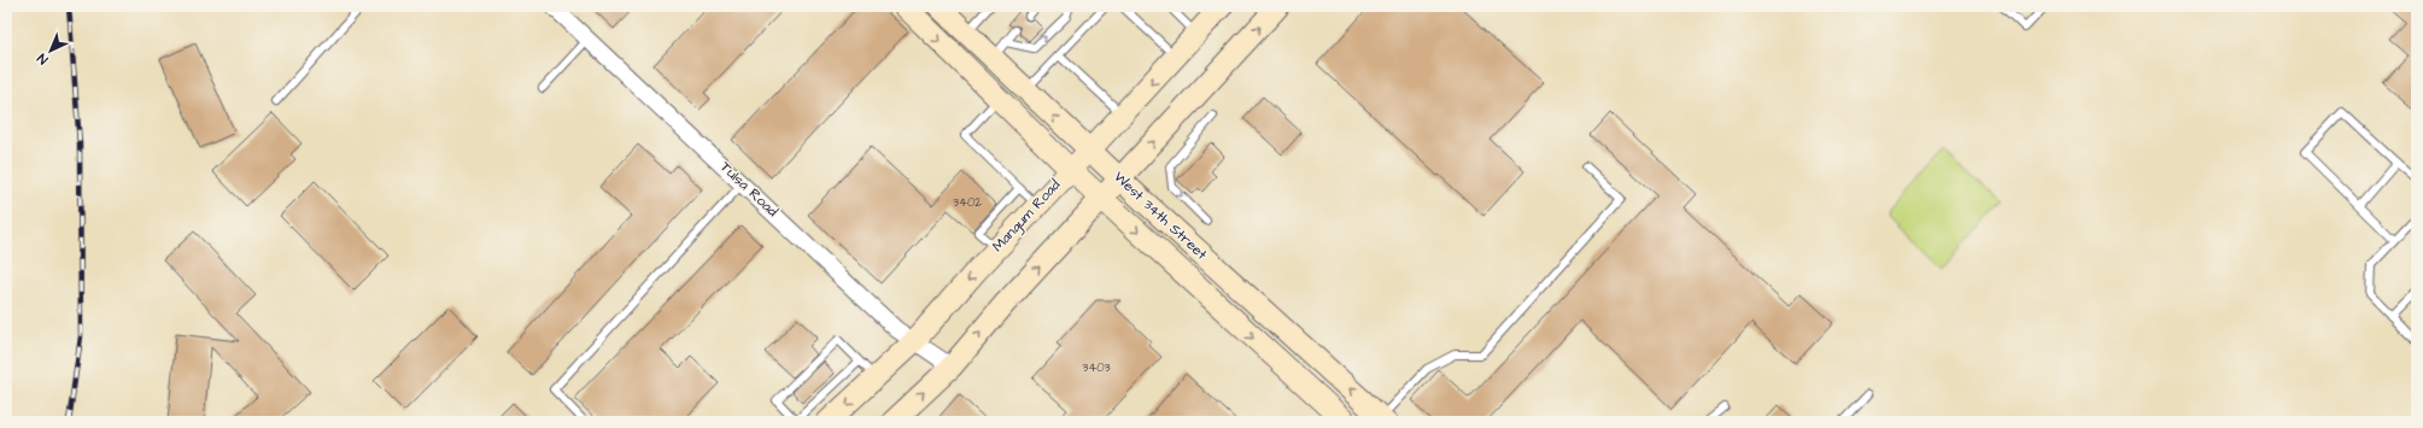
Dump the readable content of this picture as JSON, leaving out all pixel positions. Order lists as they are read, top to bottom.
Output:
{
  "streets": {
    "main road": ["Mangum Road", "West 34th Street"],
    "street": ["Tulsa Road"]
  },
  "crossings": [
    ["Tulsa Road", "Mangum Road"],
    ["Mangum Road", "West 34th Street"]
  ],
  "house_numbers": ["3402", "3403"],
  "north": "bottom left"
}
